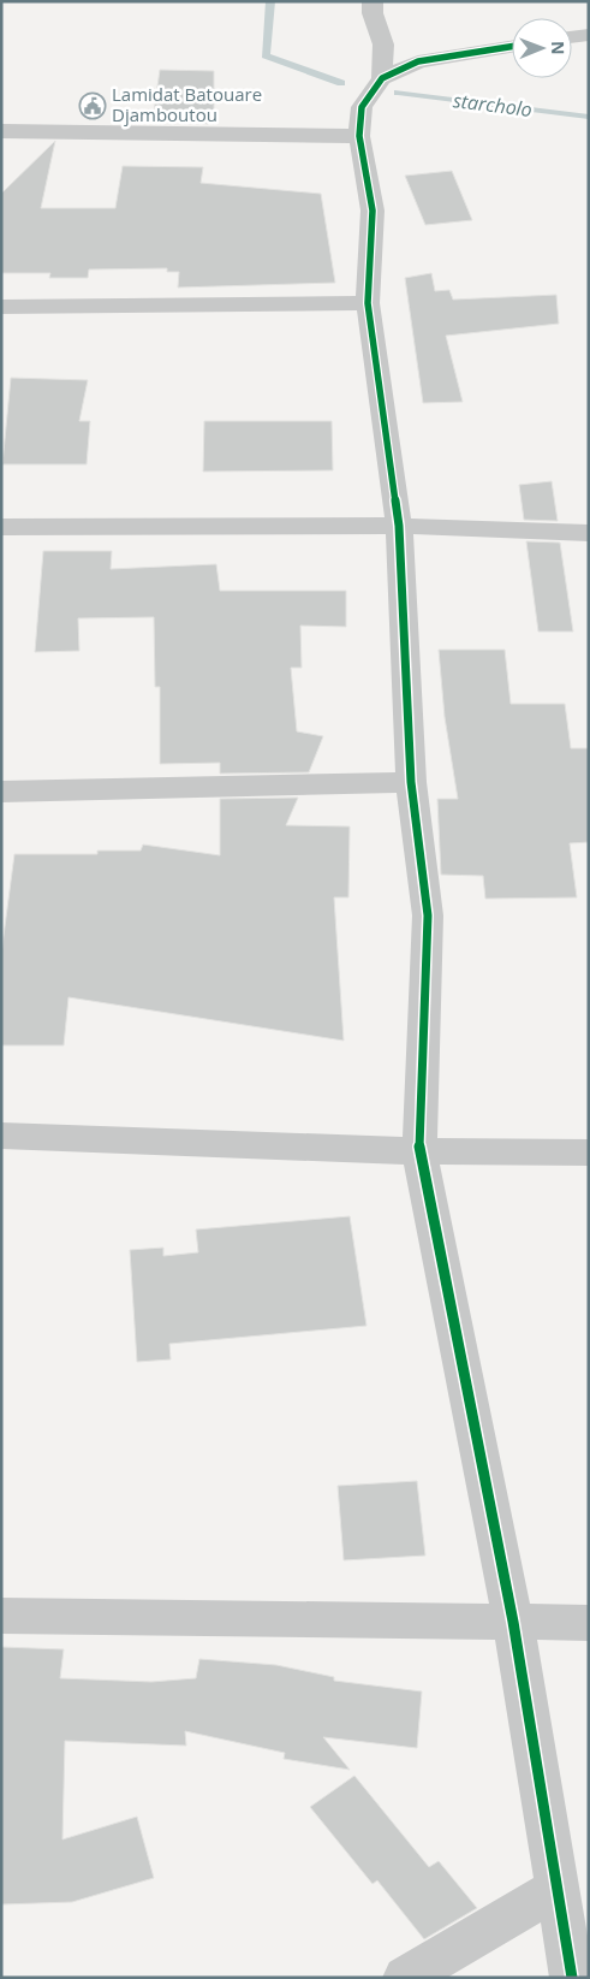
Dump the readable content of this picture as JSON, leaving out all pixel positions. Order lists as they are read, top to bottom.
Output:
{
  "water": ["starcholo"],
  "places": {
    "public building": ["Lamidat Batouare Djamboutou"]
  },
  "north": "right"
}
